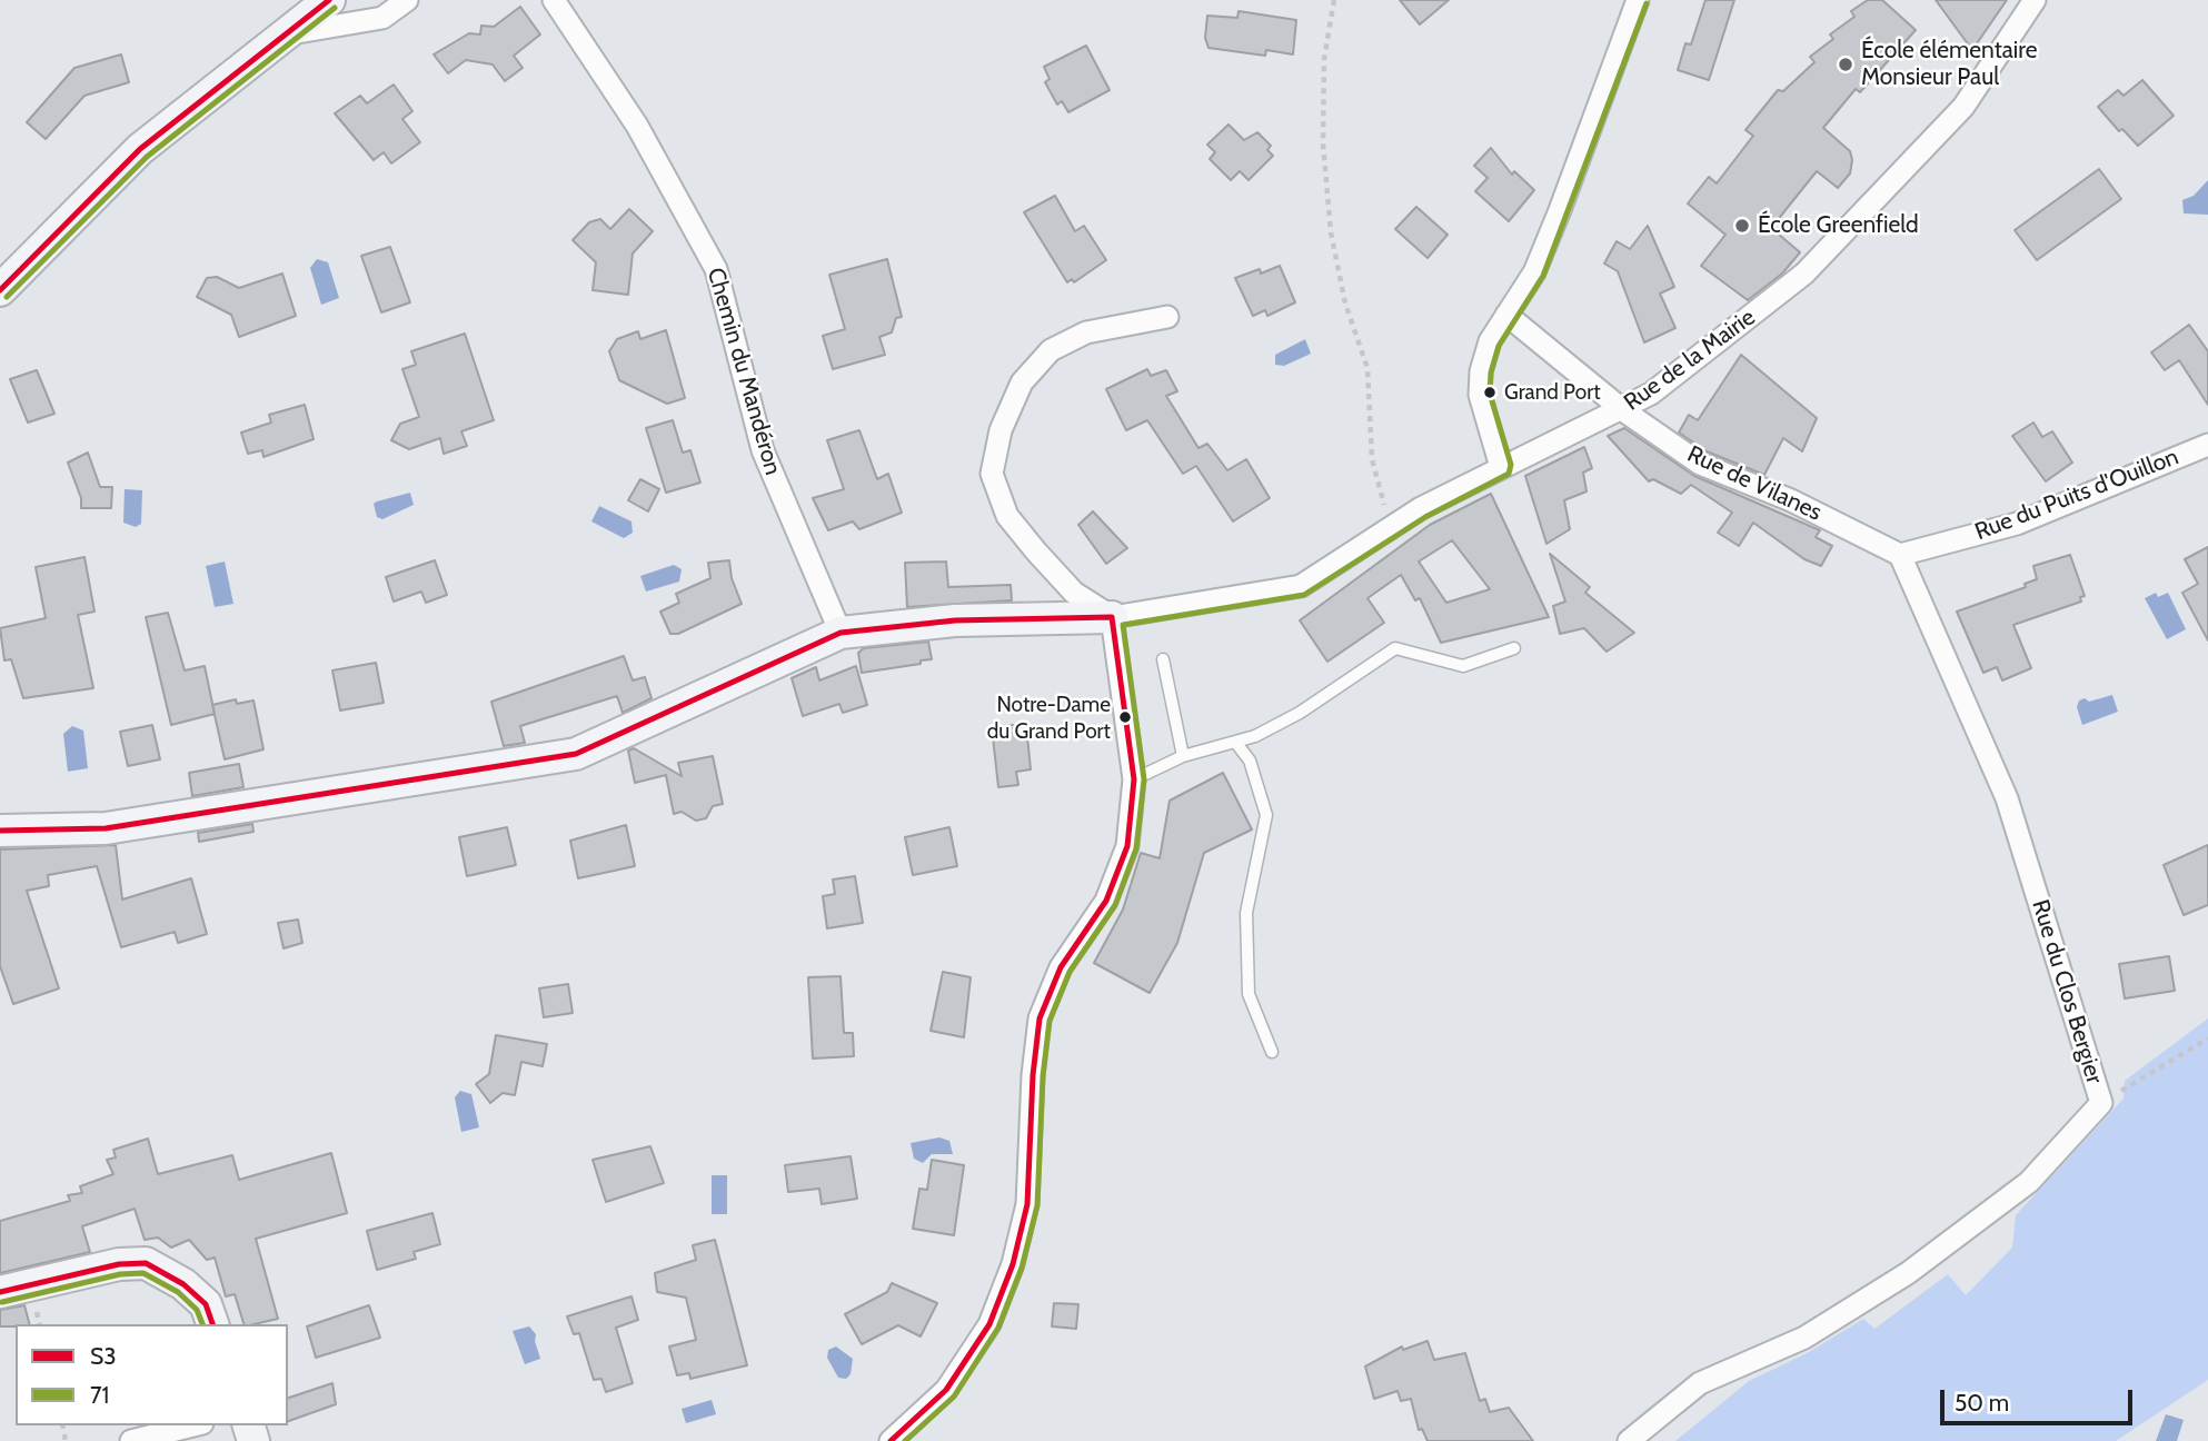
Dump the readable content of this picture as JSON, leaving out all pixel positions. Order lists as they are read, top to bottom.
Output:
{
  "streets": {
    "street": [
      "Rue de la Mairie",
      "Chemin du Mandéron",
      "Rue de Vilanes",
      "Rue du Puits d'Ouillon",
      "Rue du Clos Bergier"
    ]
  },
  "crossings": [
    ["Rue de la Mairie", "Rue de Vilanes"],
    ["Rue de Vilanes", "Rue du Puits d'Ouillon"],
    ["Rue de Vilanes", "Rue du Clos Bergier"],
    ["Rue du Puits d'Ouillon", "Rue du Clos Bergier"]
  ],
  "places": [
    "École élémentaire Monsieur Paul",
    "École Greenfield",
    "Grand Port",
    "Notre-Dame du Grand Port"
  ],
  "lines": ["transit line S3", "transit line 71"],
  "legend": ["S3", "71"],
  "scale_bar": "50 m"
}
